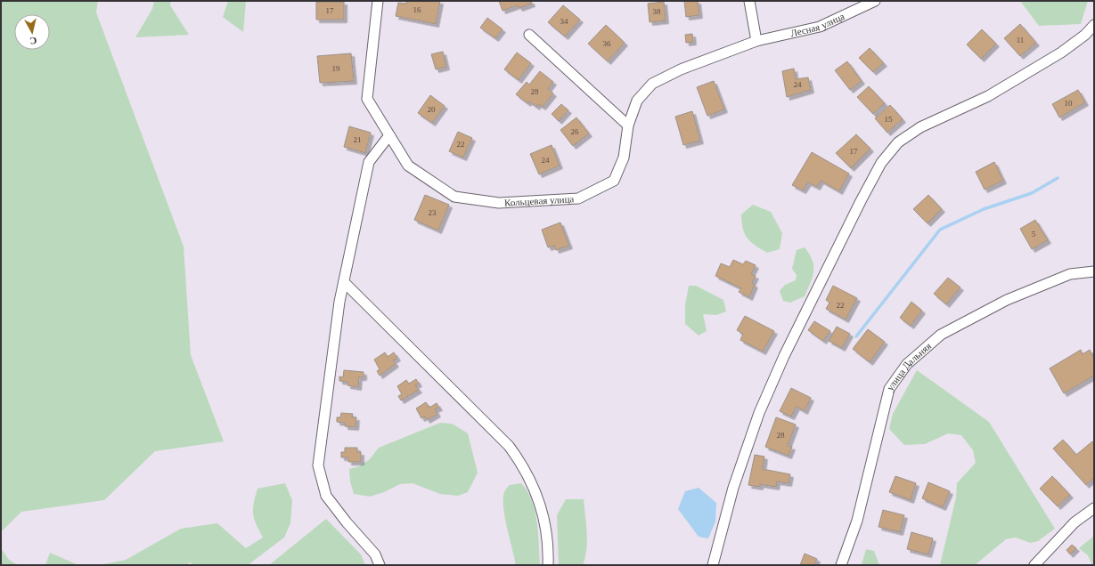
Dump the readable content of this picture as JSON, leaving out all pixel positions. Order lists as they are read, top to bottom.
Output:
{
  "streets": {
    "street": ["Лесная улица", "Кольцевая улица", "улица Дальняя"]
  },
  "crossings": [
    ["Лесная улица", "Кольцевая улица"]
  ],
  "house_numbers": [
    "16",
    "17",
    "38",
    "34",
    "11",
    "36",
    "19",
    "24",
    "28",
    "10",
    "20",
    "15",
    "26",
    "21",
    "22",
    "17",
    "24",
    "23",
    "5",
    "22",
    "28"
  ],
  "north": "bottom"
}
